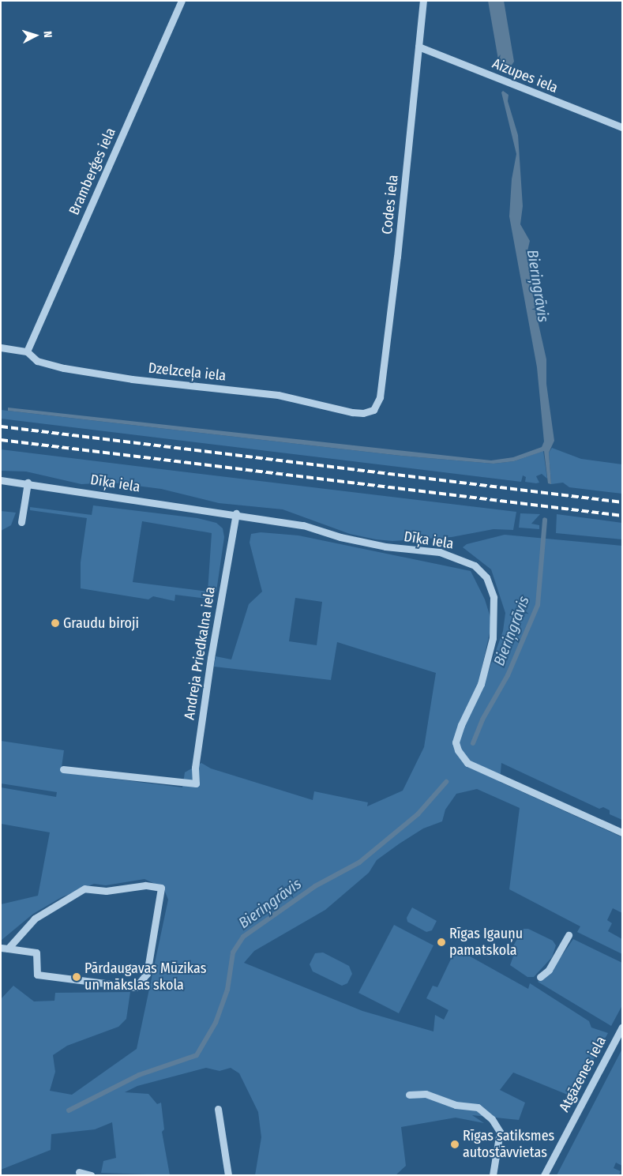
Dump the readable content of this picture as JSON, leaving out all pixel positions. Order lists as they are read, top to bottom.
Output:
{
  "streets": {
    "street": [
      "Aizupes iela",
      "Bramberģes iela",
      "Codes iela",
      "Dzelzceļa iela",
      "Dīķa iela",
      "Andreja Priedkalna iela",
      "Atgāzenes iela"
    ]
  },
  "crossings": [
    ["Aizupes iela", "Codes iela"],
    ["Bramberģes iela", "Dzelzceļa iela"],
    ["Codes iela", "Dzelzceļa iela"],
    ["Dīķa iela", "Andreja Priedkalna iela"]
  ],
  "water": ["Bieriņgrāvis"],
  "places": [
    "Graudu biroji",
    "Rīgas Igauņu pamatskola",
    "Pārdaugavas Mūzikas un mākslas skola",
    "Rīgas satiksmes autostāvvietas"
  ],
  "north": "right"
}
